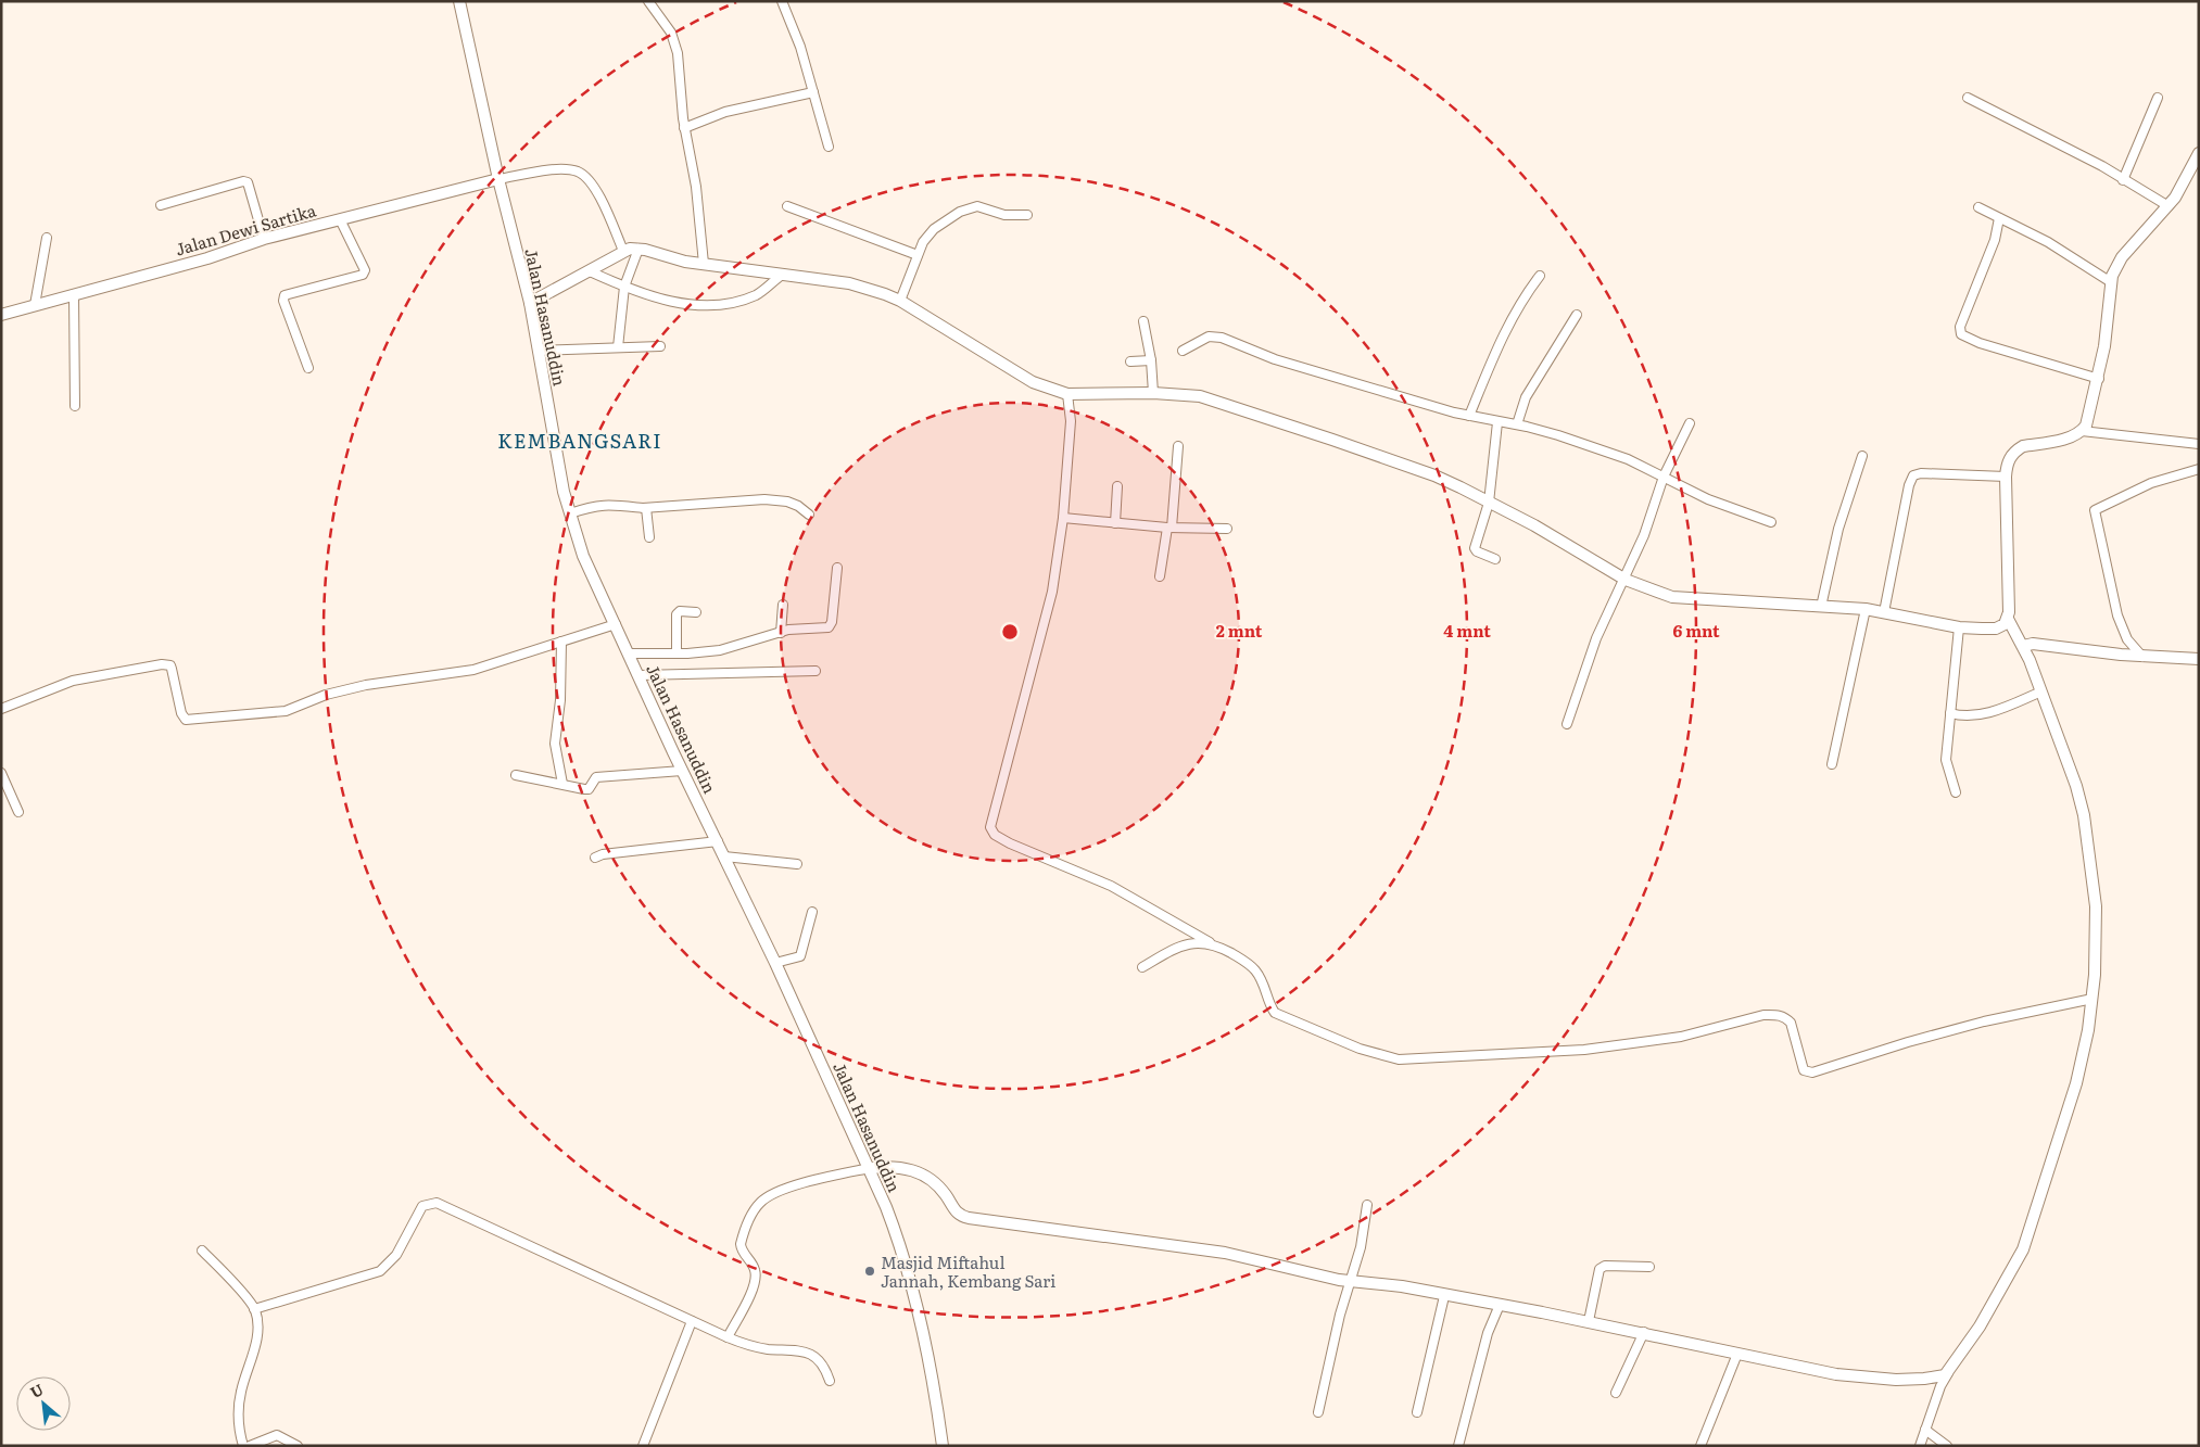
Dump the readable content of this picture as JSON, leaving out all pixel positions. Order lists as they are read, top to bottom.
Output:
{
  "streets": {
    "street": ["Jalan Dewi Sartika", "Jalan Hasanuddin"]
  },
  "crossings": [
    ["Jalan Dewi Sartika", "Jalan Hasanuddin"]
  ],
  "districts": ["KEMBANGSARI"],
  "places": ["Masjid Miftahul Jannah, Kembang Sari"],
  "north": "top left",
  "rings": ["2 mnt", "4 mnt", "6 mnt"]
}
